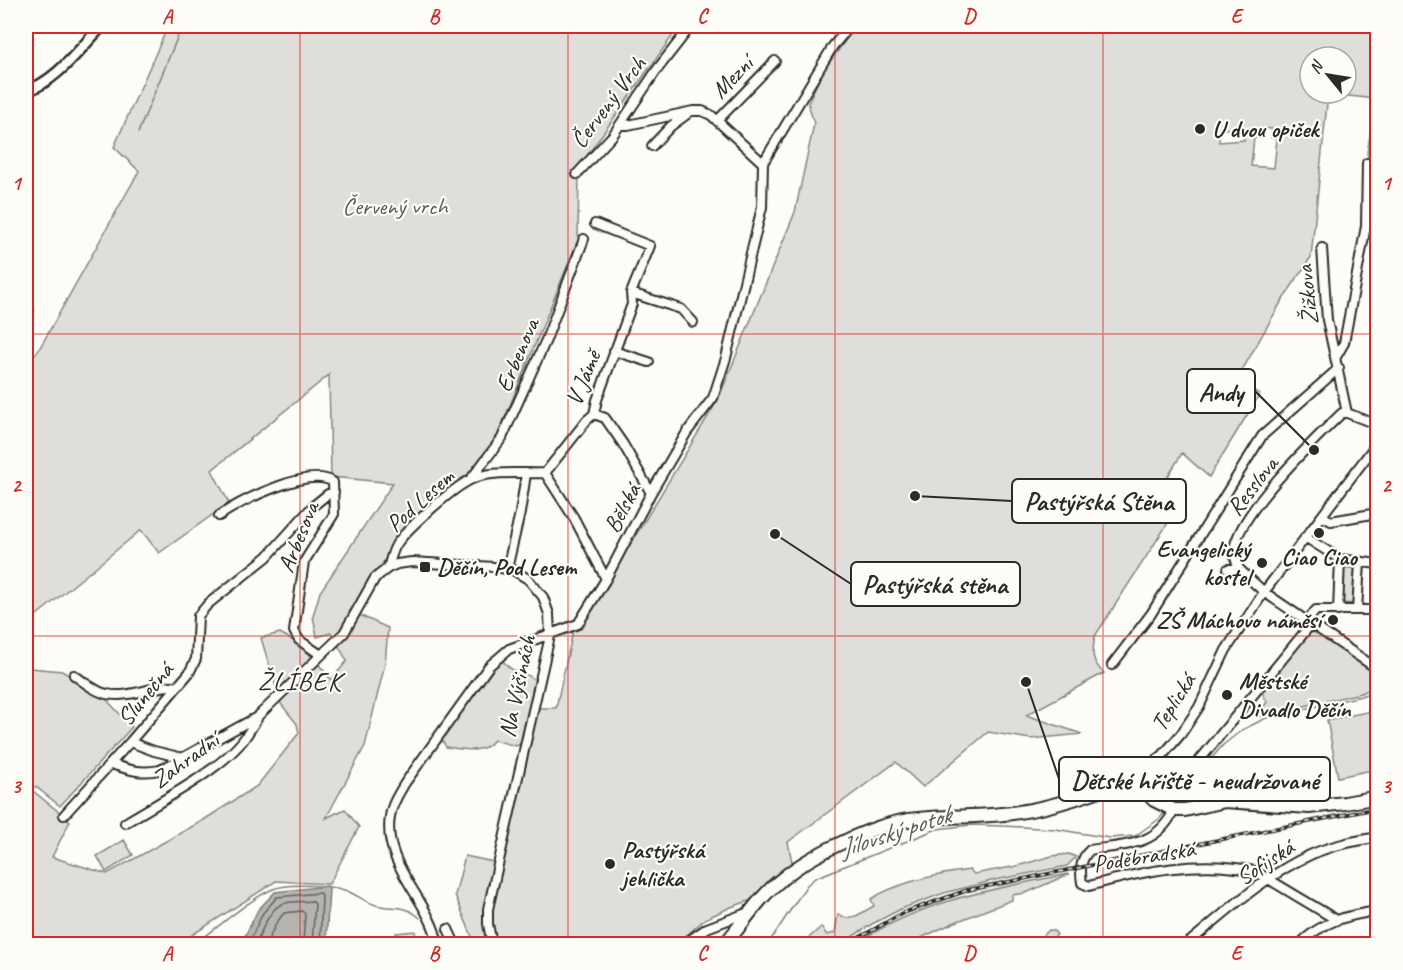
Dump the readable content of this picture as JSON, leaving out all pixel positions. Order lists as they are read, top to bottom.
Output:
{
  "streets": {
    "main road": ["Teplická"],
    "street": [
      "Mezní",
      "Červený Vrch",
      "Žižkova",
      "Erbenova",
      "V Jámě",
      "Resslova",
      "Pod Lesem",
      "Bělská",
      "Arbesova",
      "Na Výšinách",
      "Slunečná",
      "Zahradní",
      "Poděbradská",
      "Sofijská"
    ]
  },
  "crossings": [
    ["Žižkova", "Resslova"],
    ["Erbenova", "Pod Lesem"],
    ["Pod Lesem", "Na Výšinách"],
    ["Bělská", "Na Výšinách"],
    ["Arbesova", "Slunečná"],
    ["Poděbradská", "Sofijská"]
  ],
  "districts": ["ŽLÍBEK"],
  "water": ["Jílovský potok"],
  "parks": ["Červený vrch"],
  "places": {
    "other": [
      "U dvou opiček",
      "Andy",
      "Pastýřská Stěna",
      "Ciao Ciao",
      "Pastýřská stěna",
      "Evangelický kostel",
      "ZŠ Máchovo náměsí",
      "Dětské hřiště - neudržované",
      "Městské Divadlo Děčín",
      "Pastýřská jehlička"
    ],
    "transit": ["Děčín, Pod Lesem"]
  },
  "north": "top left",
  "grid": {
    "columns": [
      "A",
      "B",
      "C",
      "D",
      "E"
    ],
    "rows": ["1", "2", "3"]
  }
}
